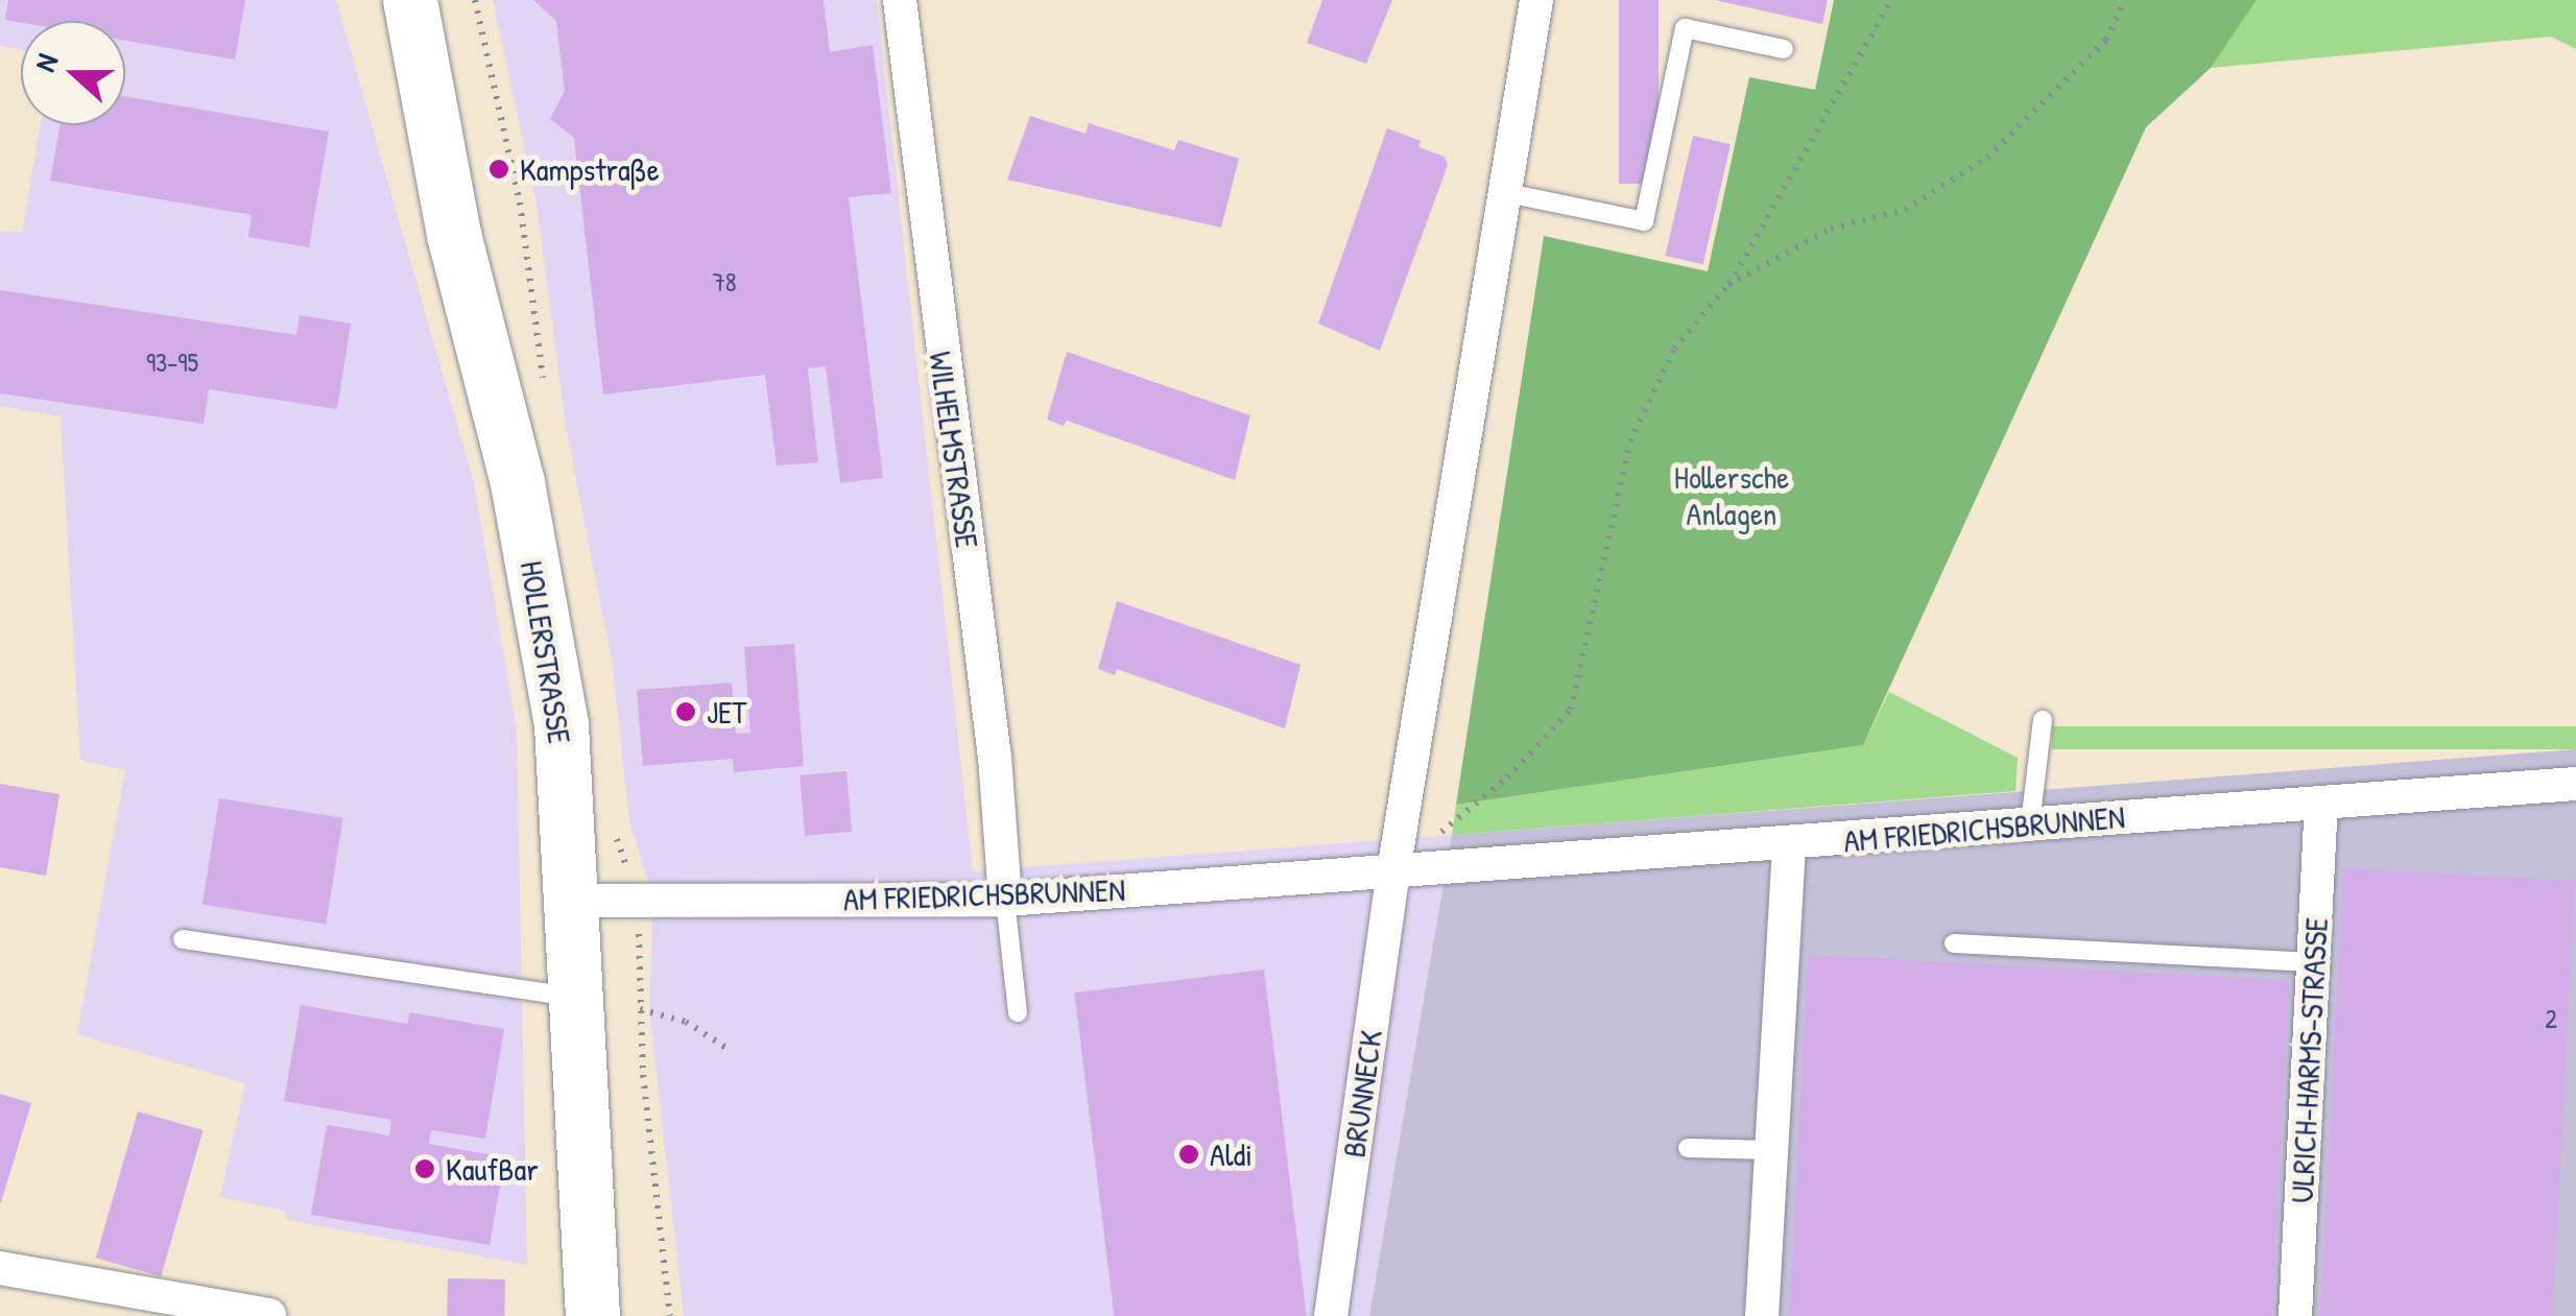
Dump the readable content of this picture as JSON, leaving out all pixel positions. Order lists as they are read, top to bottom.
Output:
{
  "streets": {
    "main road": ["HOLLERSTRASSE"],
    "street": [
      "WILHELMSTRASSE",
      "AM FRIEDRICHSBRUNNEN",
      "ULRICH-HARMS-STRASSE",
      "BRUNNECK"
    ]
  },
  "crossings": [
    ["WILHELMSTRASSE", "AM FRIEDRICHSBRUNNEN"],
    ["HOLLERSTRASSE", "AM FRIEDRICHSBRUNNEN"],
    ["AM FRIEDRICHSBRUNNEN", "ULRICH-HARMS-STRASSE"],
    ["AM FRIEDRICHSBRUNNEN", "BRUNNECK"]
  ],
  "parks": ["Hollersche Anlagen"],
  "places": [
    "Kampstraße",
    "JET",
    "Aldi",
    "KaufBar"
  ],
  "house_numbers": ["78", "93-95", "2"],
  "north": "left"
}
